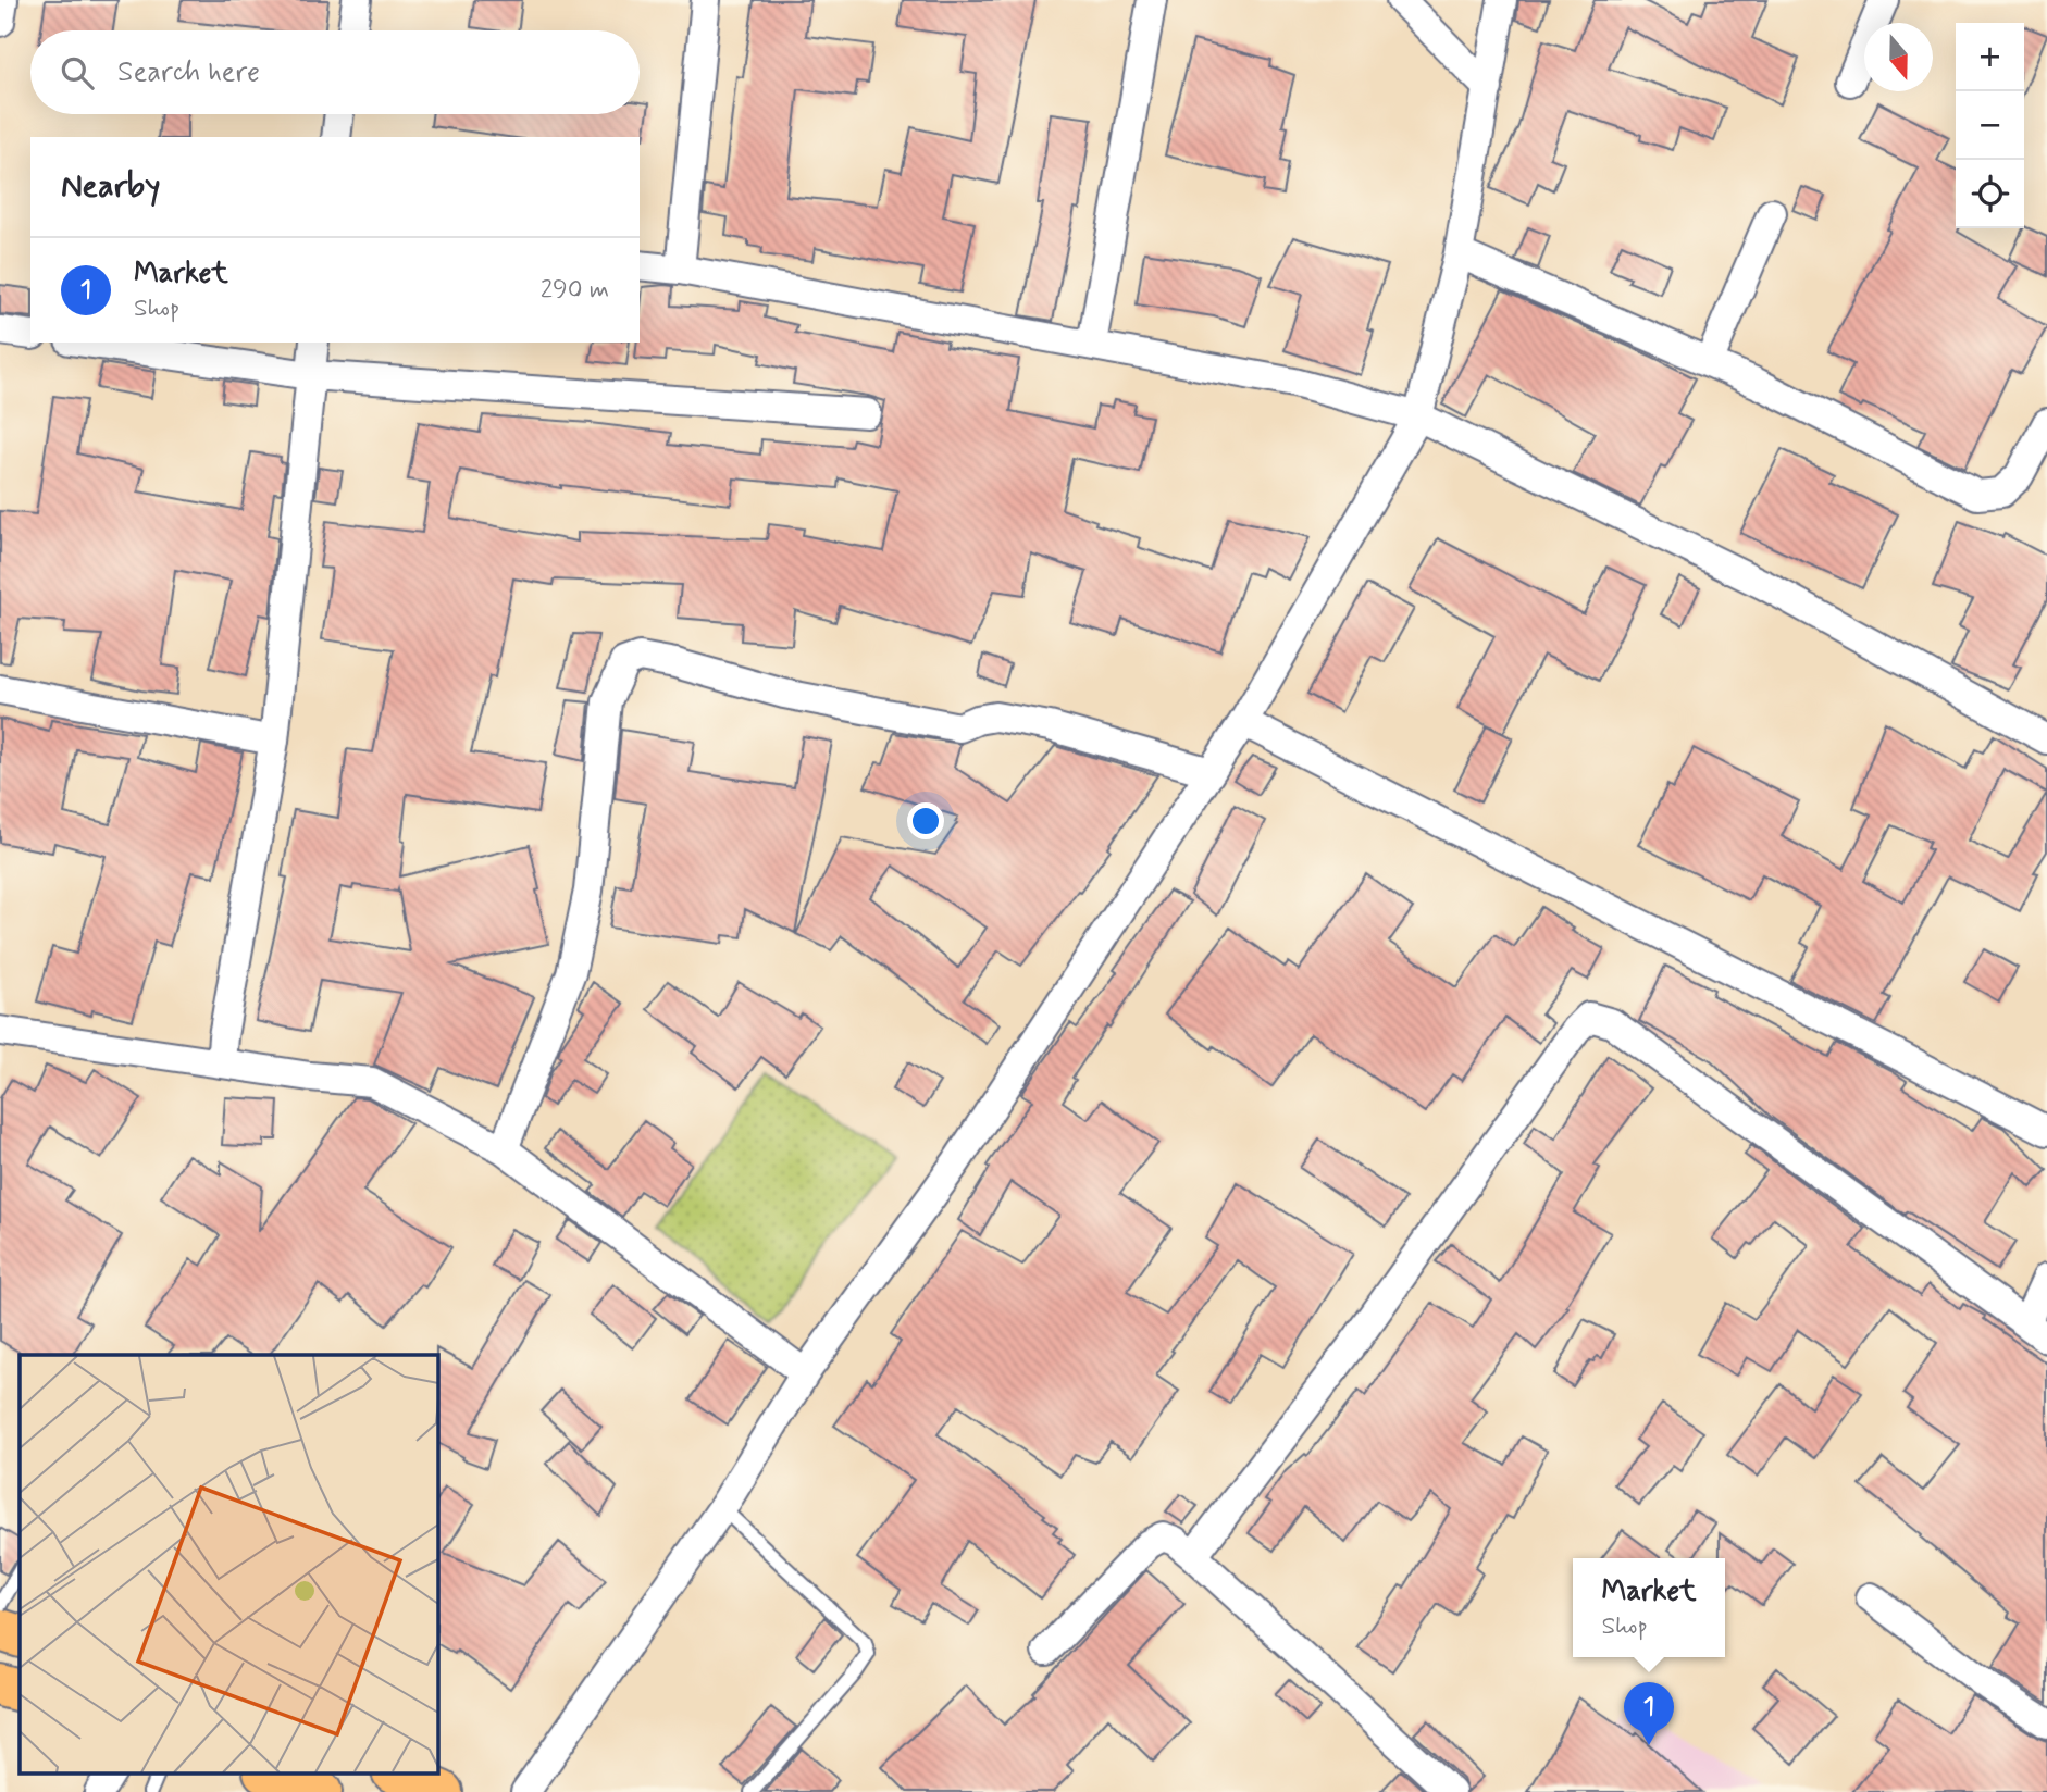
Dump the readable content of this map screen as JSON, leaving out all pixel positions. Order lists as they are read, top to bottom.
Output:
{
  "north": "bottom",
  "page": {
    "map_buttons": ["+", "−"],
    "search": "Search here",
    "heading": "Nearby",
    "list": [
      {
        "mark": "1",
        "name": "Market",
        "note": "Shop",
        "value": "290 m"
      }
    ],
    "popup": ["Market", "Shop"],
    "pins": "1"
  }
}
